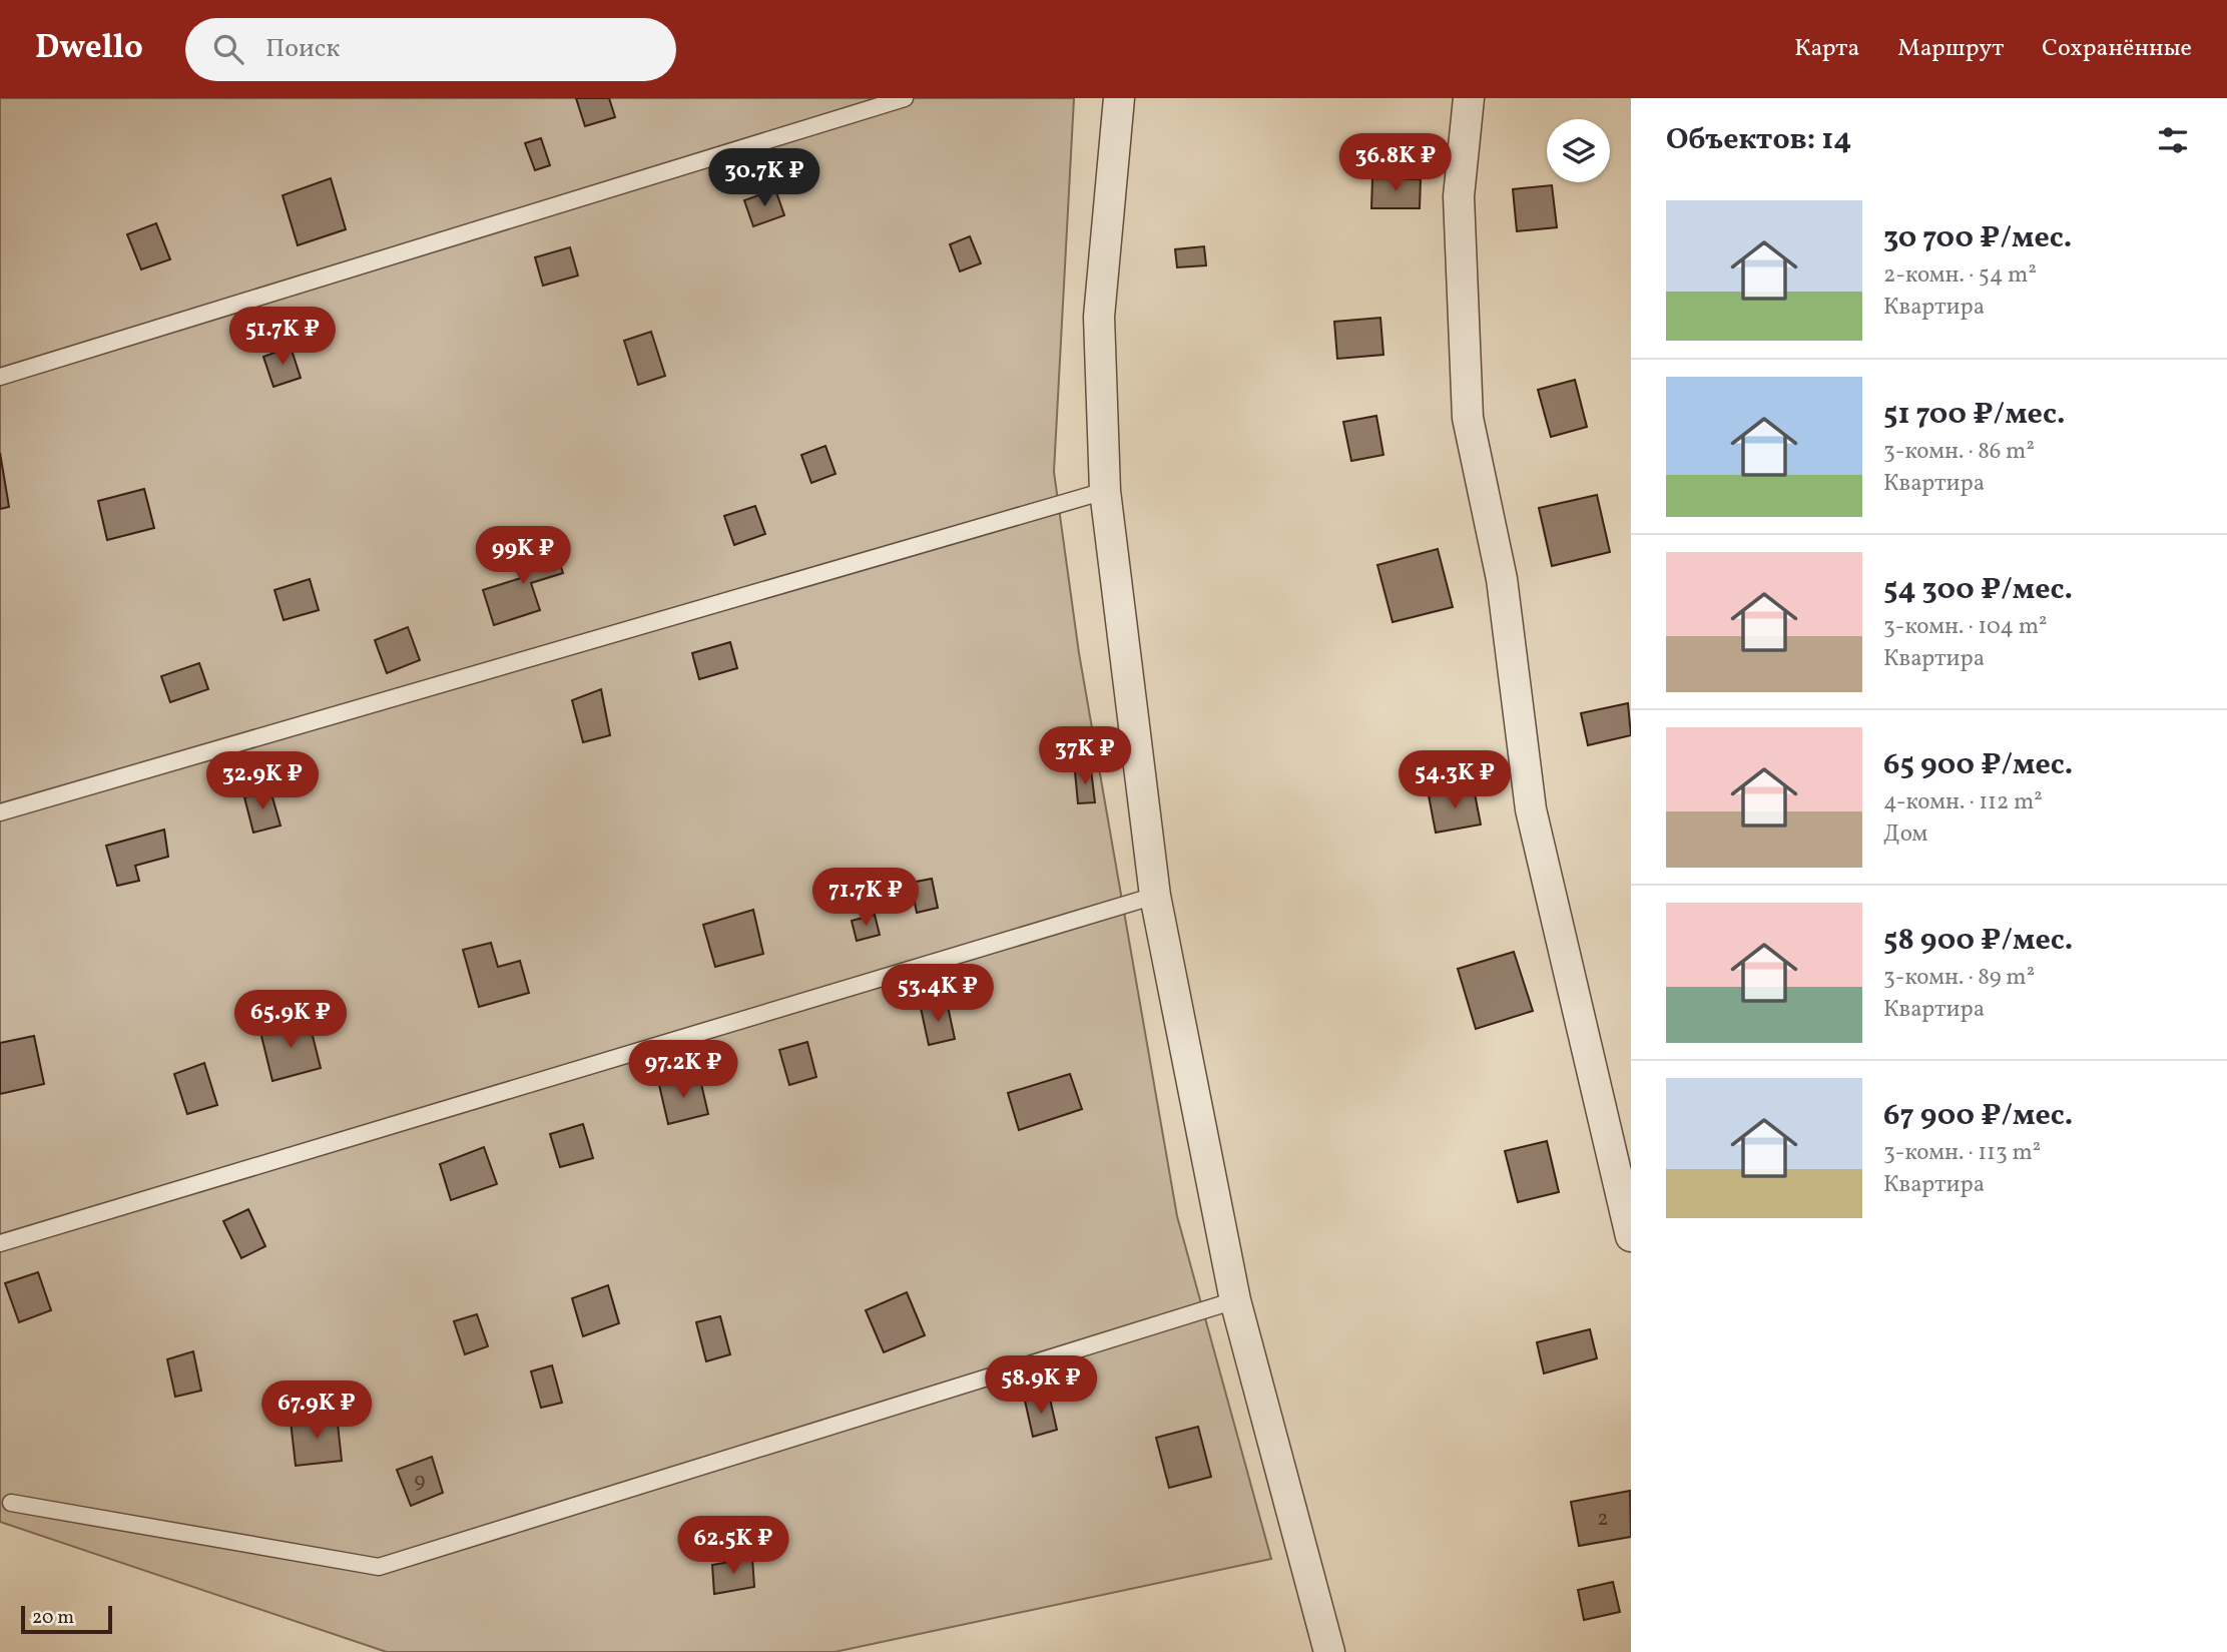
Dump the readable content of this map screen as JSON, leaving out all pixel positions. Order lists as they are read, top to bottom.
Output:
{
  "house_numbers": ["9", "2"],
  "scale_bar": "20 m",
  "page": {
    "header": "Dwello",
    "search": "Поиск",
    "nav": ["Карта", "Маршрут", "Сохранённые"],
    "heading": "Объектов: 14",
    "price": [
      "36.8K ₽",
      "30.7K ₽",
      "51.7K ₽",
      "99K ₽",
      "37K ₽",
      "54.3K ₽",
      "32.9K ₽",
      "71.7K ₽",
      "53.4K ₽",
      "65.9K ₽",
      "97.2K ₽",
      "58.9K ₽",
      "67.9K ₽",
      "62.5K ₽"
    ],
    "list": [
      {
        "name": "30 700 ₽/мес.",
        "note": "2-комн. · 54 m² · Квартира"
      },
      {
        "name": "51 700 ₽/мес.",
        "note": "3-комн. · 86 m² · Квартира"
      },
      {
        "name": "54 300 ₽/мес.",
        "note": "3-комн. · 104 m² · Квартира"
      },
      {
        "name": "65 900 ₽/мес.",
        "note": "4-комн. · 112 m² · Дом"
      },
      {
        "name": "58 900 ₽/мес.",
        "note": "3-комн. · 89 m² · Квартира"
      },
      {
        "name": "67 900 ₽/мес.",
        "note": "3-комн. · 113 m² · Квартира"
      }
    ],
    "scale": "20 m"
  }
}
